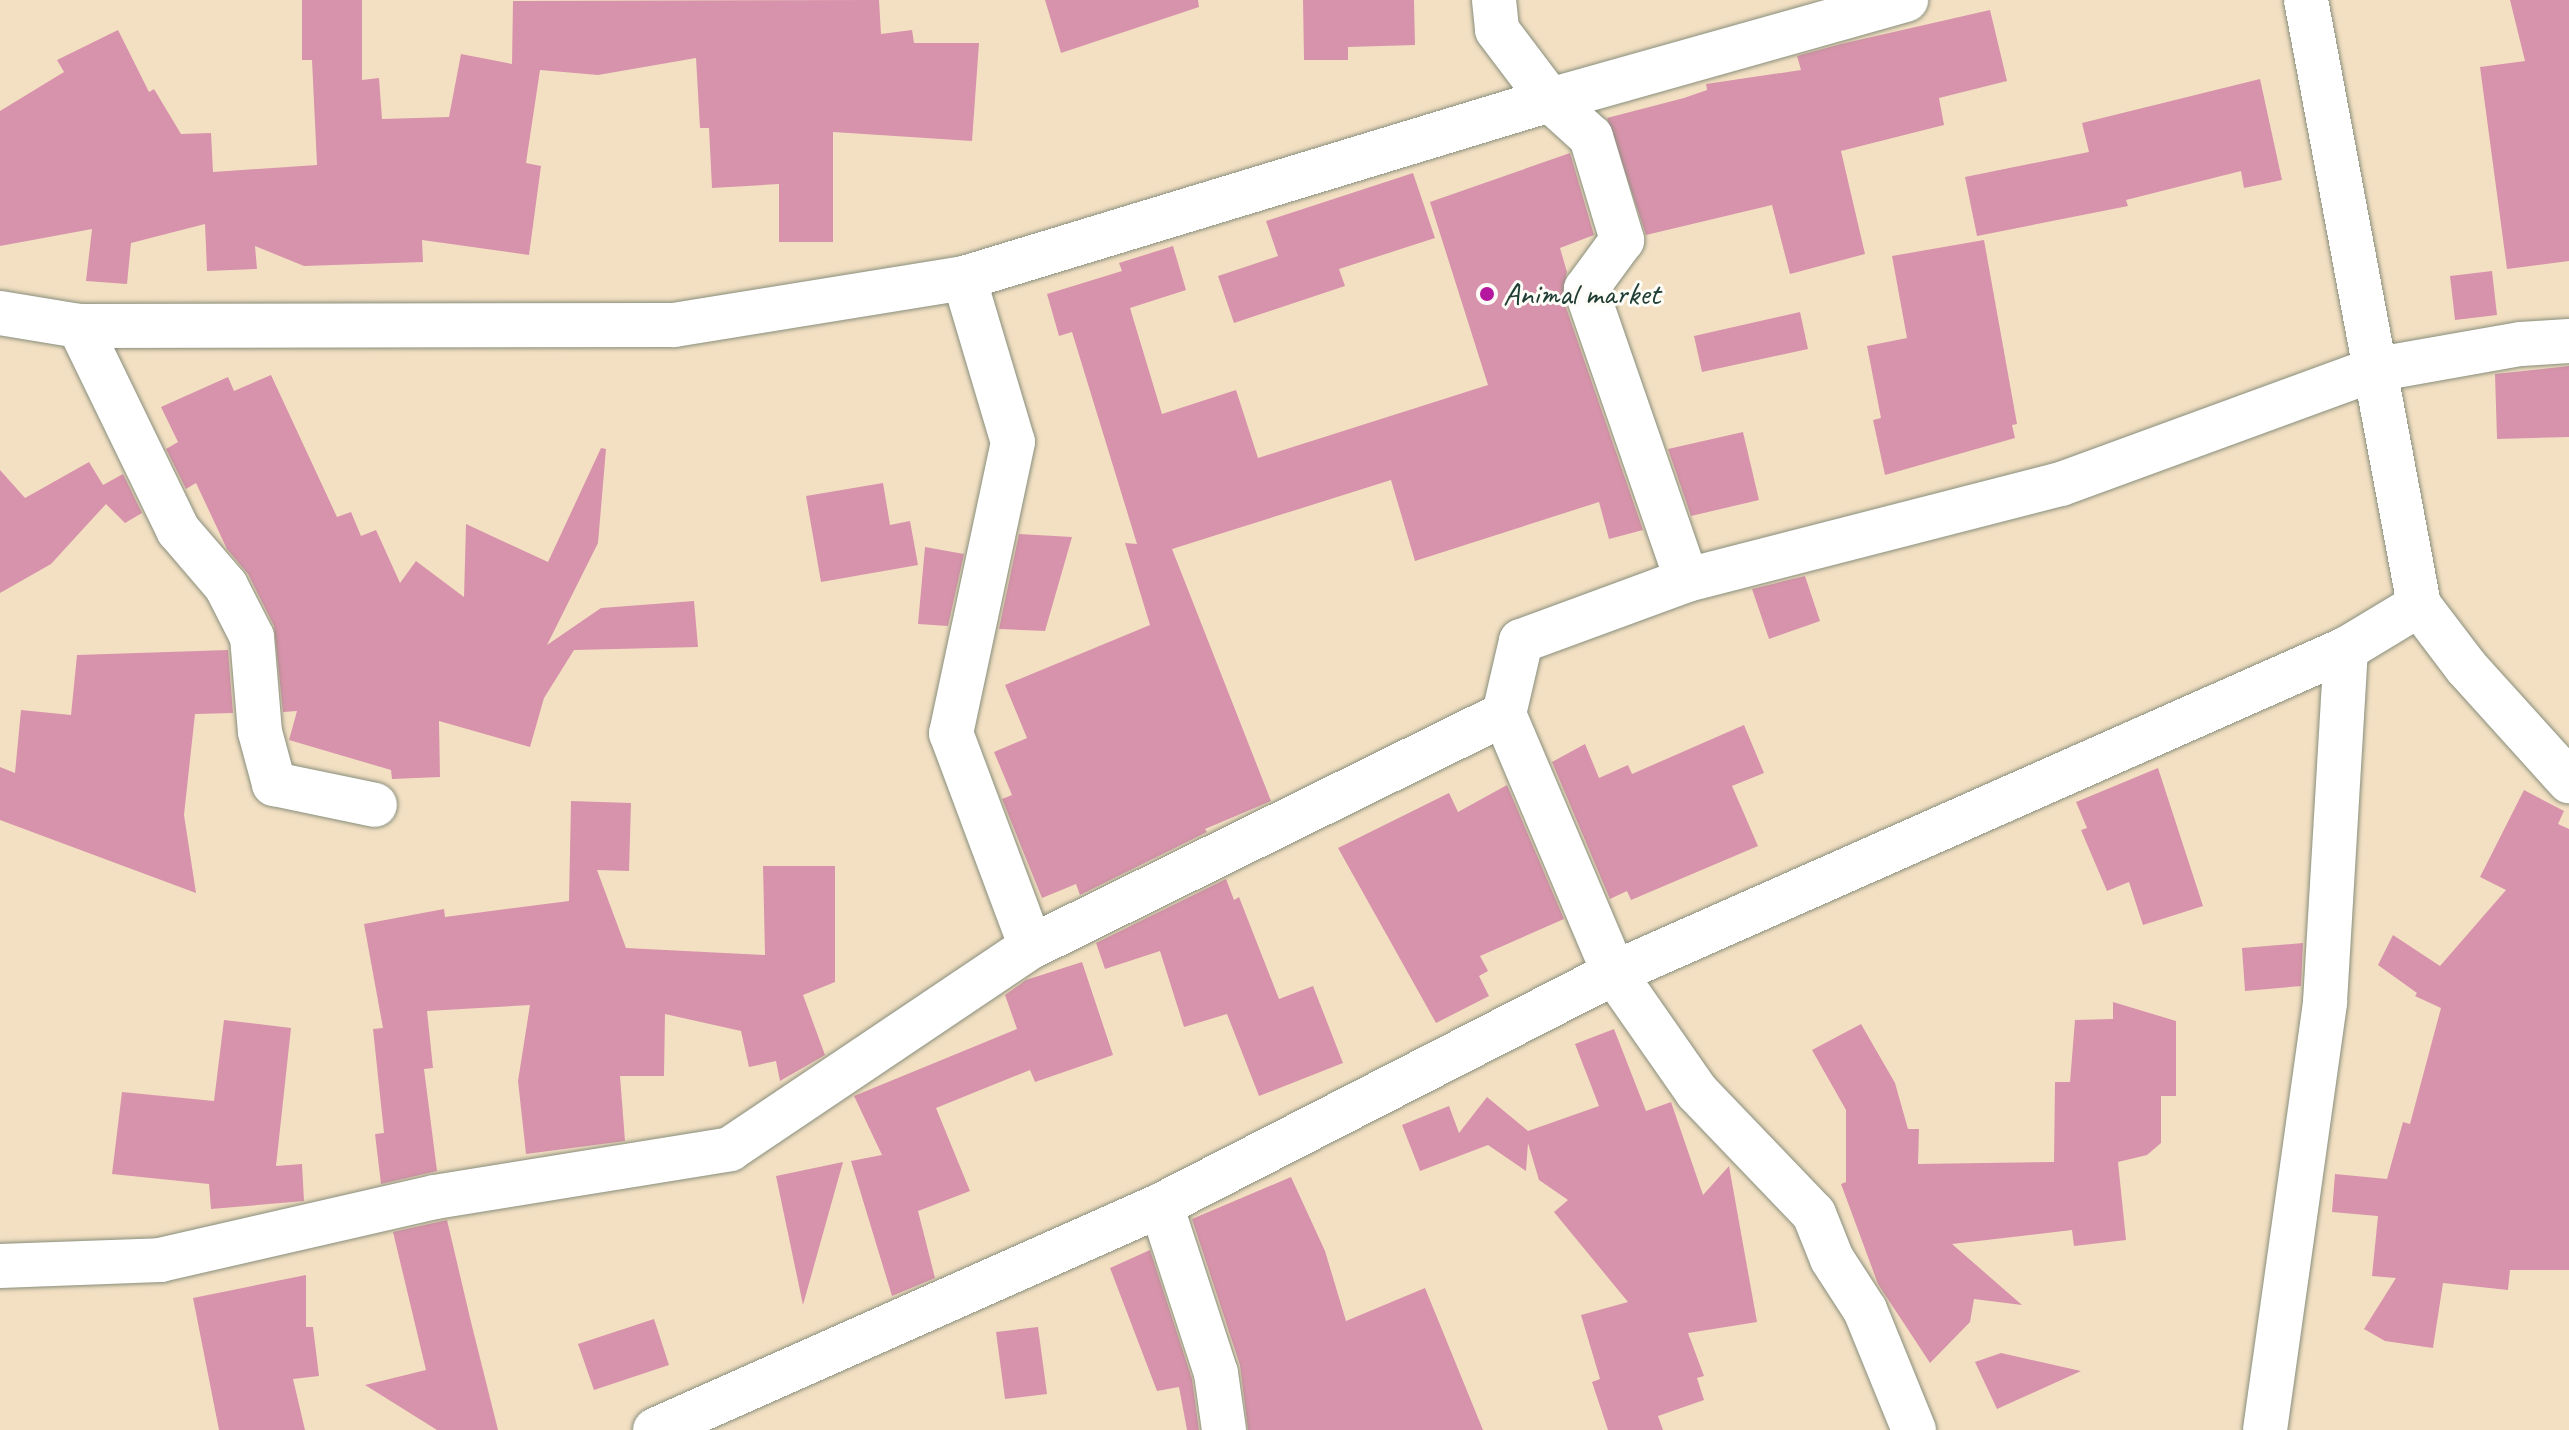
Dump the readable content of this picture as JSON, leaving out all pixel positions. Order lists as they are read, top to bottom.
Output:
{
  "places": ["Animal market"]
}
